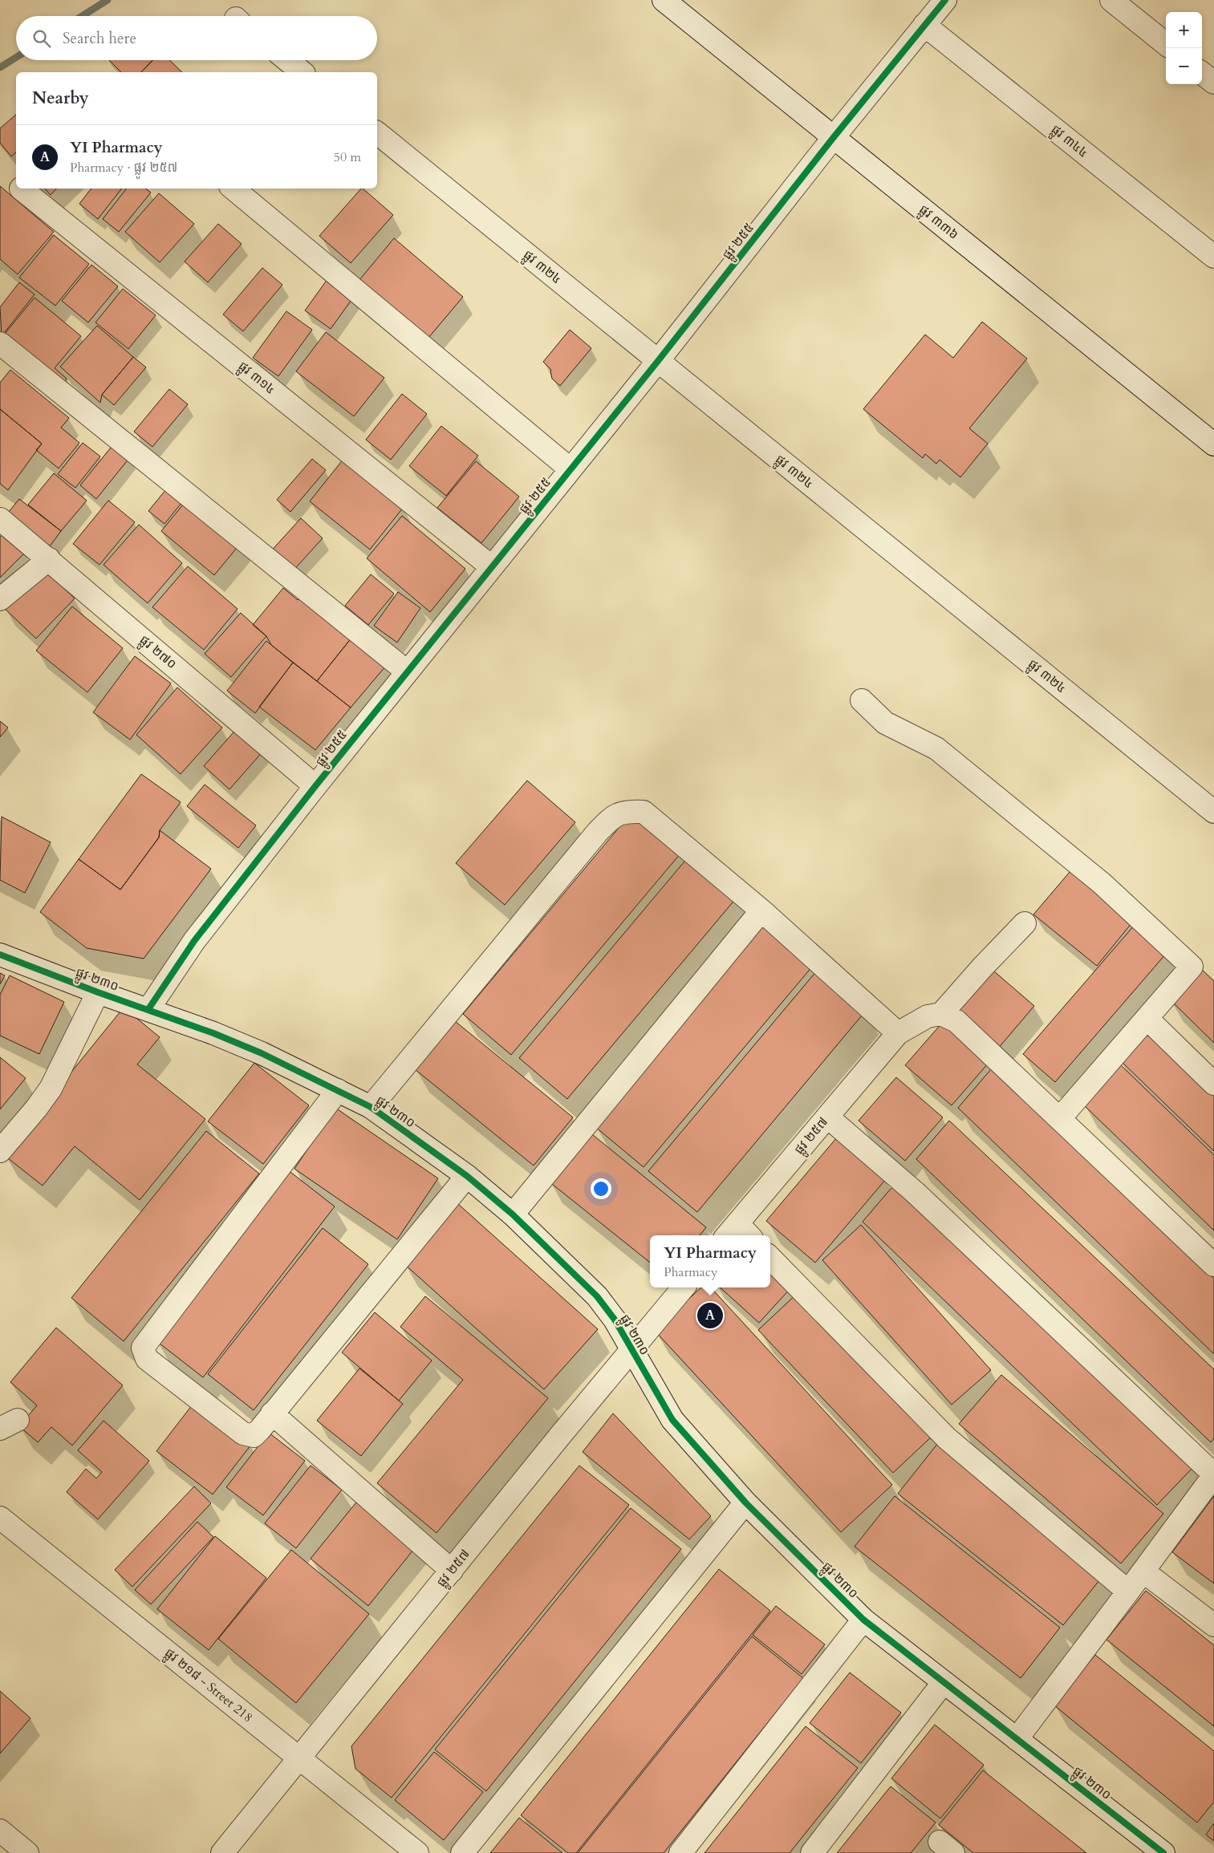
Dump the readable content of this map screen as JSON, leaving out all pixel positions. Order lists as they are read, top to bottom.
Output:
{
  "streets": {
    "street": [
      "ផ្លូវ ៣៤៤",
      "ផ្លូវ ៣៣៦",
      "ផ្លូវ ២៥៥",
      "ផ្លូវ ៣២៤",
      "ផ្លូវ ៣១៤",
      "ផ្លូវ ២៧០",
      "ផ្លូវ ២៣០",
      "ផ្លូវ ២៥៧",
      "ផ្លូវ ២១៨ - Street 218"
    ]
  },
  "crossings": [
    ["ផ្លូវ ៣៤៤", "ផ្លូវ ២៥៥"],
    ["ផ្លូវ ៣៣៦", "ផ្លូវ ២៥៥"],
    ["ផ្លូវ ២៥៥", "ផ្លូវ ៣២៤"],
    ["ផ្លូវ ២៥៥", "ផ្លូវ ៣១៤"],
    ["ផ្លូវ ២៥៥", "ផ្លូវ ២៧០"],
    ["ផ្លូវ ២៥៥", "ផ្លូវ ២៣០"],
    ["ផ្លូវ ២៣០", "ផ្លូវ ២៥៧"],
    ["ផ្លូវ ២៥៧", "ផ្លូវ ២១៨ - Street 218"]
  ],
  "page": {
    "map_buttons": ["+", "−"],
    "search": "Search here",
    "heading": "Nearby",
    "list": [
      {
        "mark": "A",
        "name": "YI Pharmacy",
        "note": "Pharmacy · ផ្លូវ ២៥៧",
        "value": "50 m"
      }
    ],
    "popup": ["YI Pharmacy", "Pharmacy"],
    "pins": "A"
  }
}
